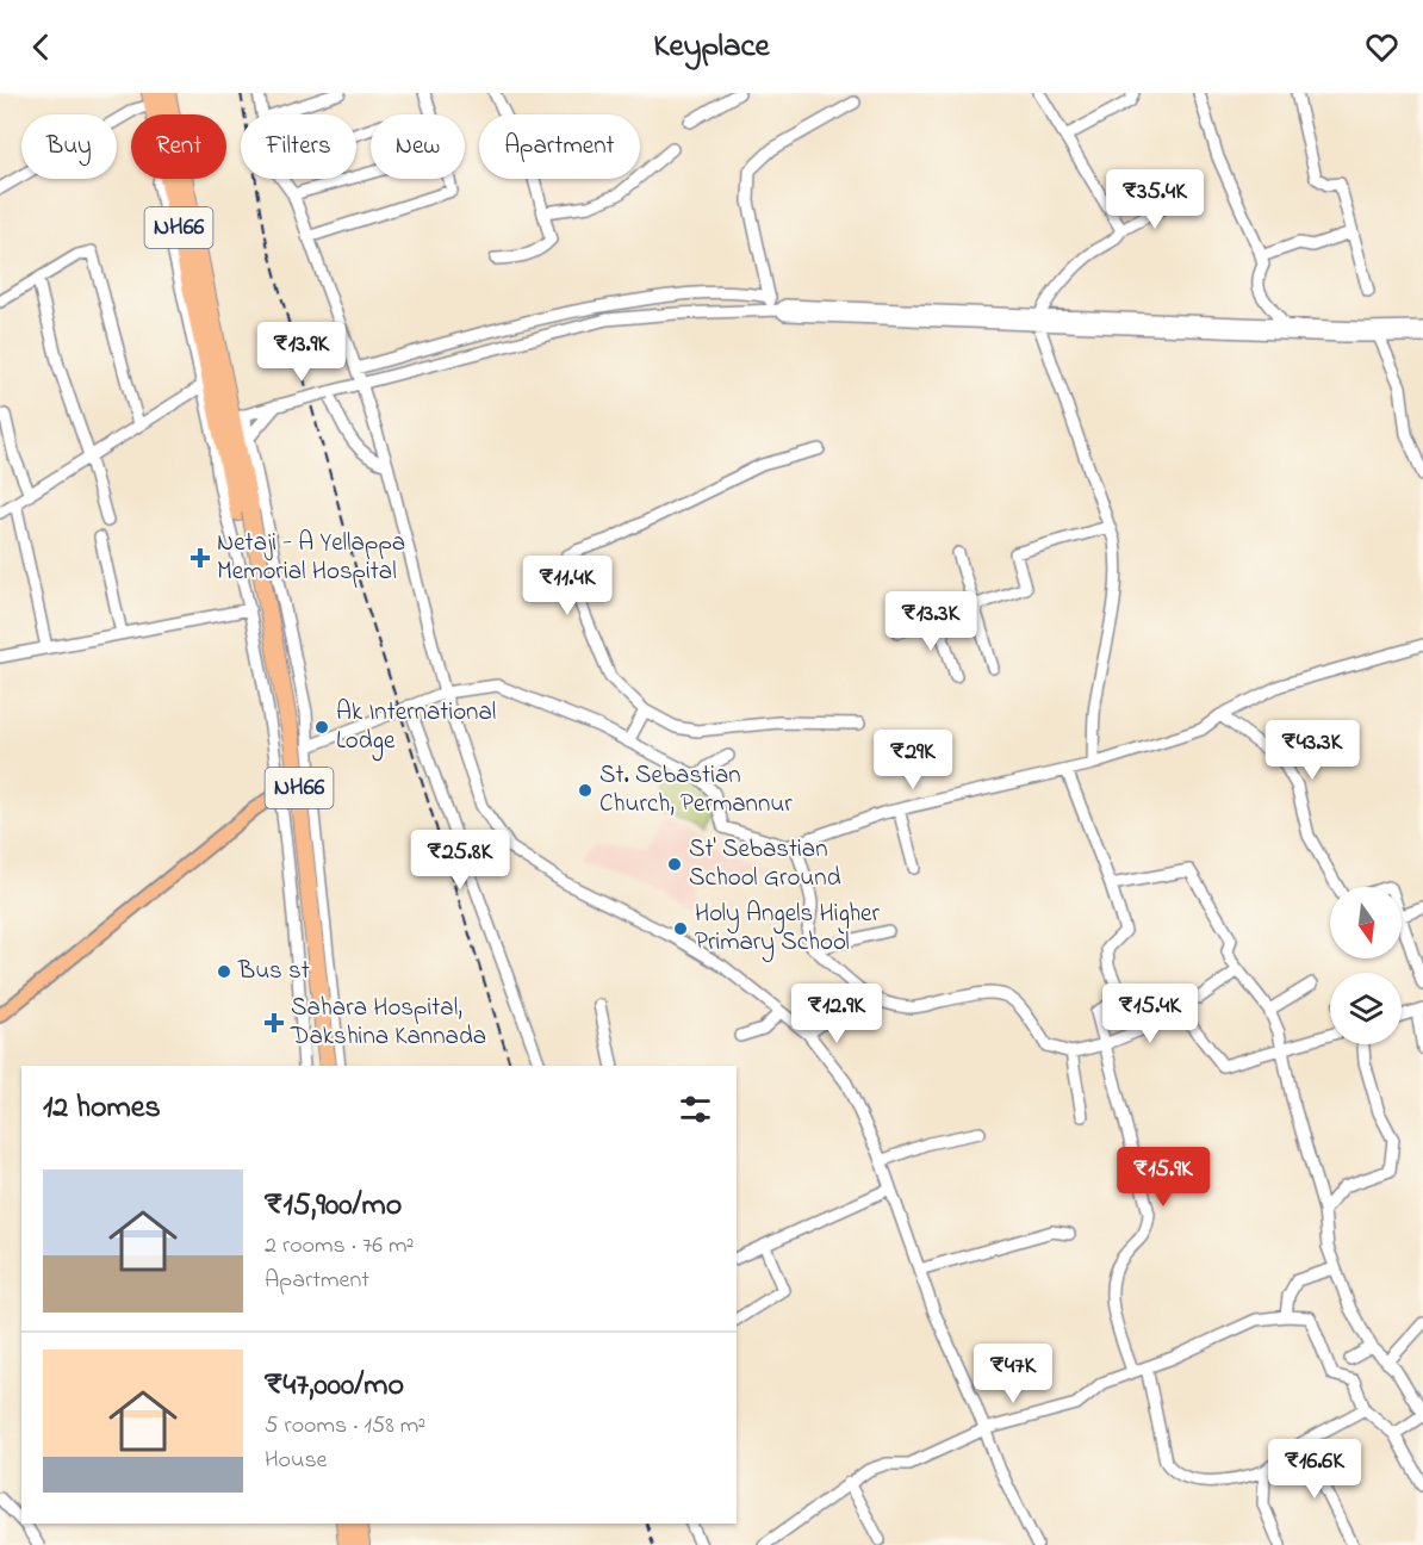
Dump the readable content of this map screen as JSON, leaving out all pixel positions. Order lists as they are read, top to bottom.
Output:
{
  "streets": {
    "highway": ["NH66"]
  },
  "places": {
    "health": ["Netaji - A Yellappa Memorial Hospital", "Sahara Hospital, Dakshina Kannada"],
    "other": [
      "Ak International Lodge",
      "St. Sebastian Church, Permannur",
      "St' Sebastian School Ground",
      "Holy Angels Higher Primary School",
      "Bus st"
    ]
  },
  "north": "bottom",
  "page": {
    "header": "Keyplace",
    "chip": [
      "Buy",
      "Rent",
      "Filters",
      "New",
      "Apartment"
    ],
    "price": [
      "₹35.4K",
      "₹13.9K",
      "₹11.4K",
      "₹13.3K",
      "₹43.3K",
      "₹29K",
      "₹25.8K",
      "₹12.9K",
      "₹15.4K",
      "₹15.9K",
      "₹47K",
      "₹16.6K"
    ],
    "heading": "12 homes",
    "list": [
      {
        "name": "₹15,900/mo",
        "note": "2 rooms · 76 m² · Apartment"
      },
      {
        "name": "₹47,000/mo",
        "note": "5 rooms · 158 m² · House"
      }
    ]
  }
}
